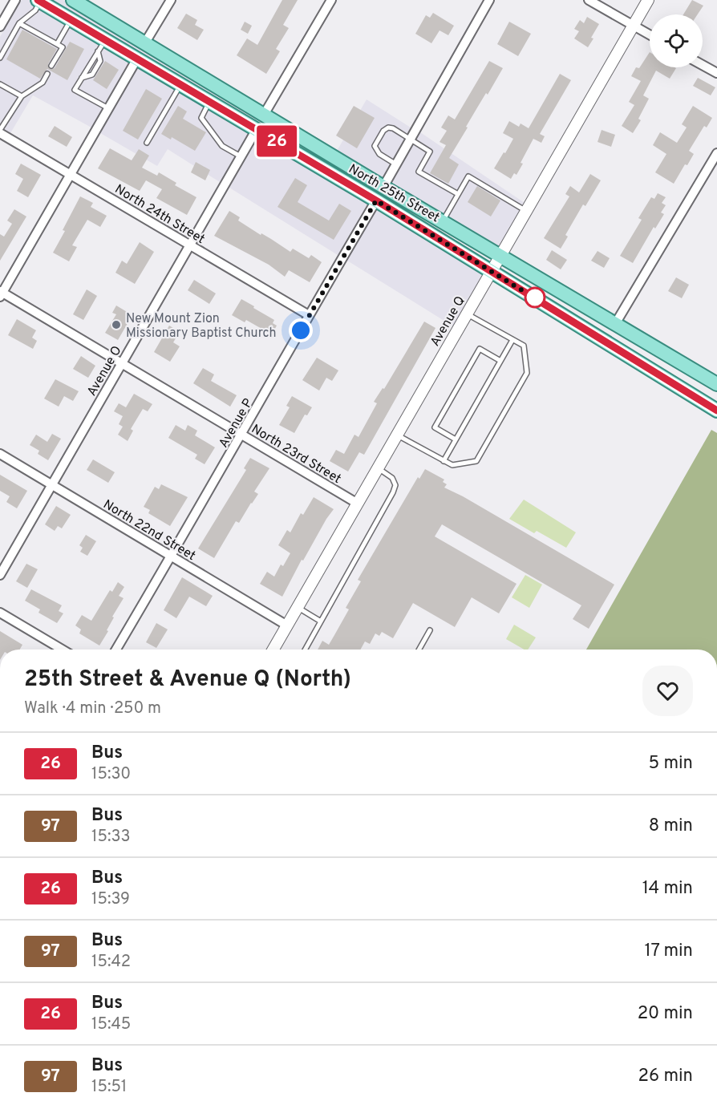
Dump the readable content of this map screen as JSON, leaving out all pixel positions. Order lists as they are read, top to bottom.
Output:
{
  "streets": {
    "main road": ["North 25th Street"],
    "street": [
      "North 24th Street",
      "Avenue Q",
      "Avenue O",
      "Avenue P",
      "North 23rd Street",
      "North 22nd Street"
    ]
  },
  "crossings": [
    ["North 25th Street", "Avenue Q"],
    ["North 25th Street", "Avenue O"],
    ["North 25th Street", "Avenue P"],
    ["North 24th Street", "Avenue O"],
    ["North 24th Street", "Avenue P"],
    ["Avenue Q", "North 23rd Street"],
    ["Avenue Q", "North 22nd Street"],
    ["Avenue O", "North 23rd Street"],
    ["Avenue O", "North 22nd Street"],
    ["Avenue P", "North 23rd Street"],
    ["Avenue P", "North 22nd Street"]
  ],
  "places": ["New Mount Zion Missionary Baptist Church"],
  "lines": ["bus line 26"],
  "page": {
    "on_map": "26",
    "heading": ["25th Street & Avenue Q (North)", "Walk · 4 min · 250 m"],
    "list": [
      {
        "mark": "26",
        "name": "Bus",
        "note": "15:30",
        "value": "5 min"
      },
      {
        "mark": "97",
        "name": "Bus",
        "note": "15:33",
        "value": "8 min"
      },
      {
        "mark": "26",
        "name": "Bus",
        "note": "15:39",
        "value": "14 min"
      },
      {
        "mark": "97",
        "name": "Bus",
        "note": "15:42",
        "value": "17 min"
      },
      {
        "mark": "26",
        "name": "Bus",
        "note": "15:45",
        "value": "20 min"
      },
      {
        "mark": "97",
        "name": "Bus",
        "note": "15:51",
        "value": "26 min"
      }
    ]
  }
}
